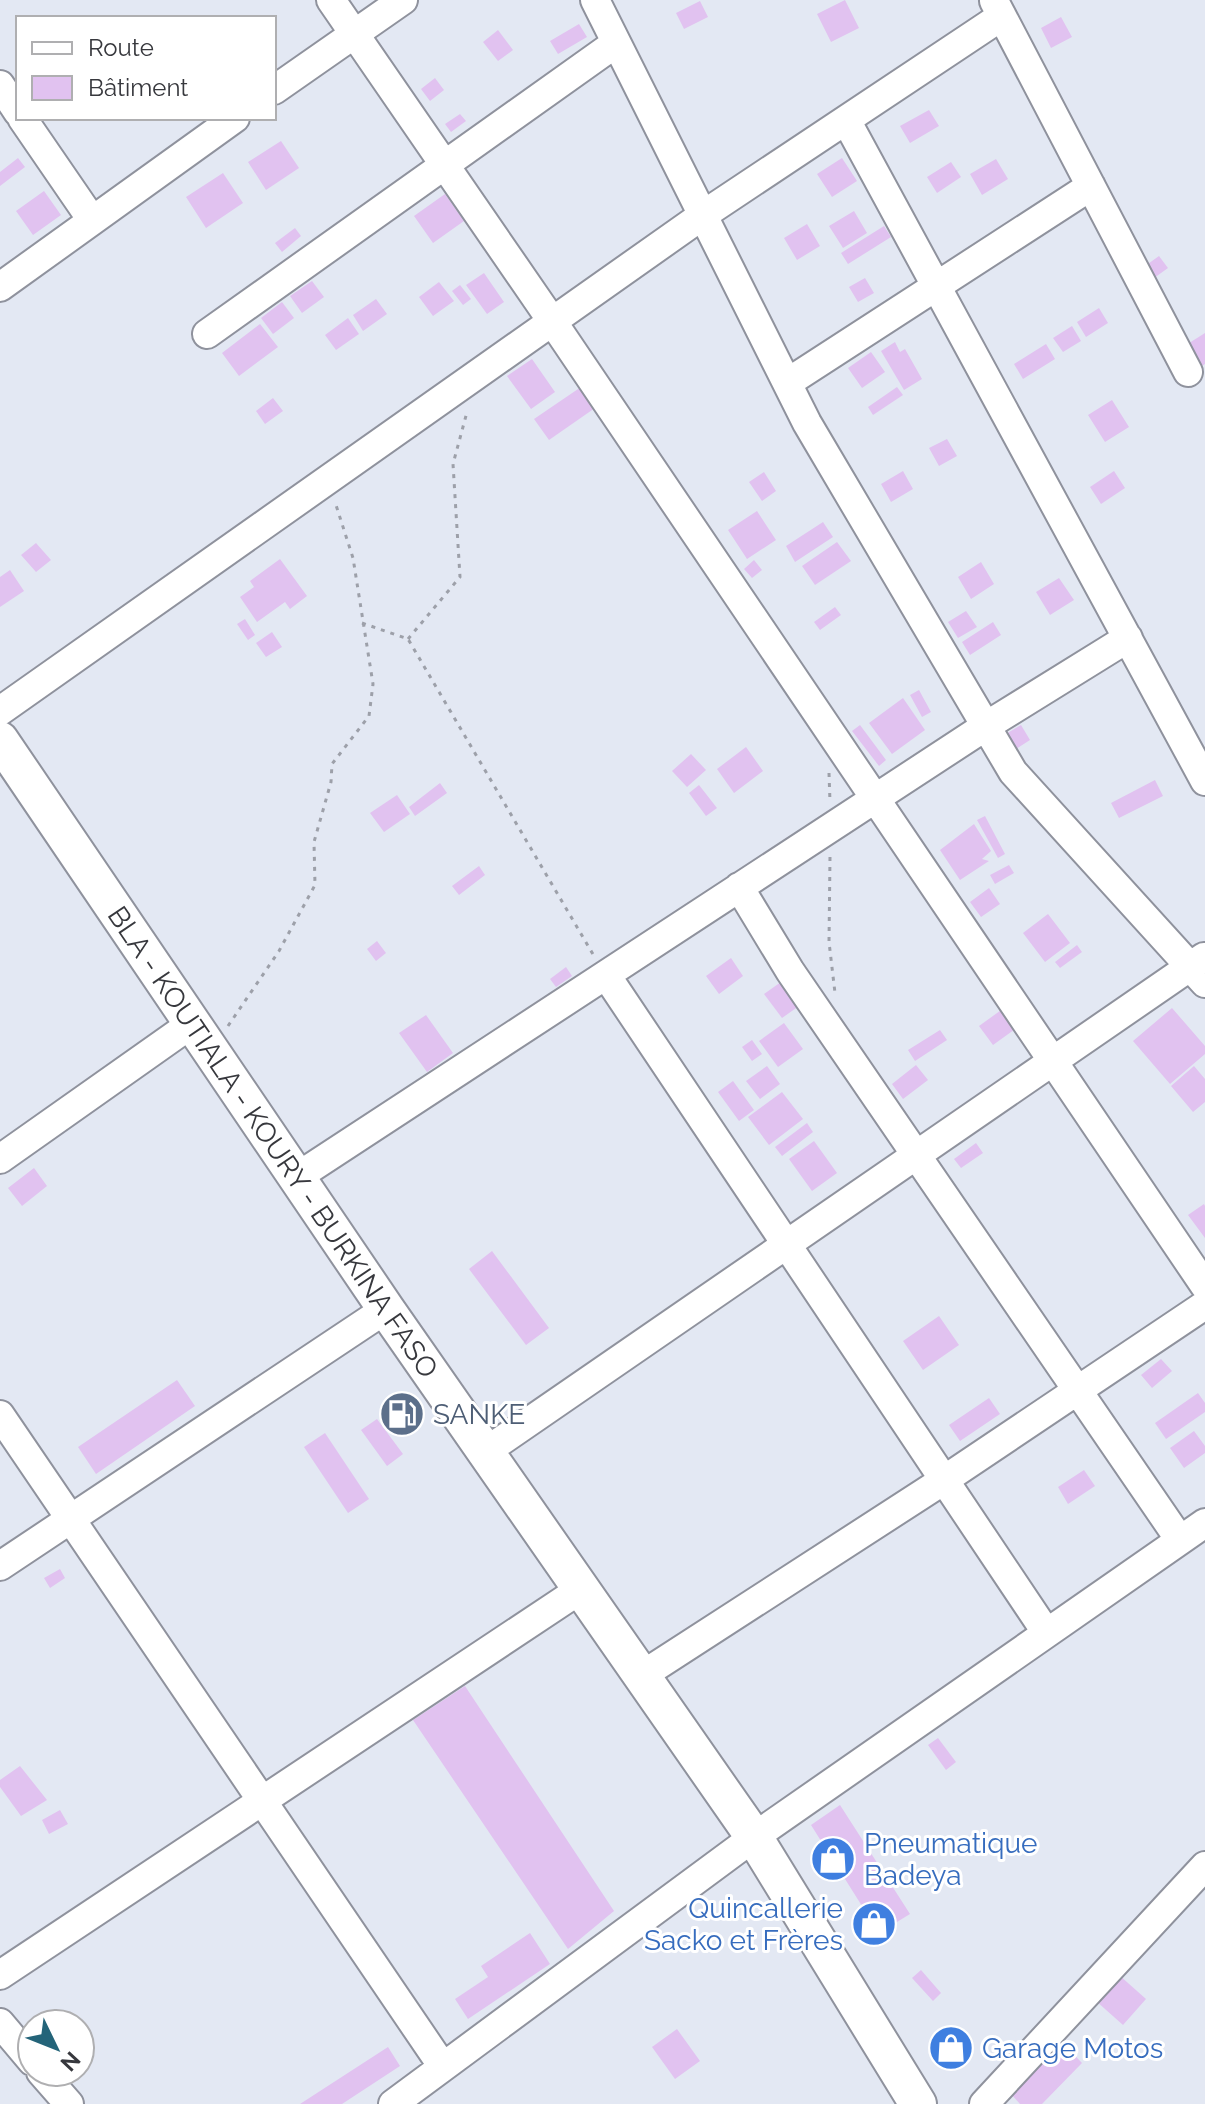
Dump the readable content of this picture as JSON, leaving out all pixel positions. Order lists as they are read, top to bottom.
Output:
{
  "streets": {
    "main road": ["BLA - KOUTIALA - KOURY - BURKINA FASO"]
  },
  "places": {
    "fuel station": ["SANKE"],
    "shop": ["Pneumatique Badeya", "Quincallerie Sacko et Frères", "Garage Motos"]
  },
  "legend": ["Route", "Bâtiment"],
  "north": "bottom right"
}
